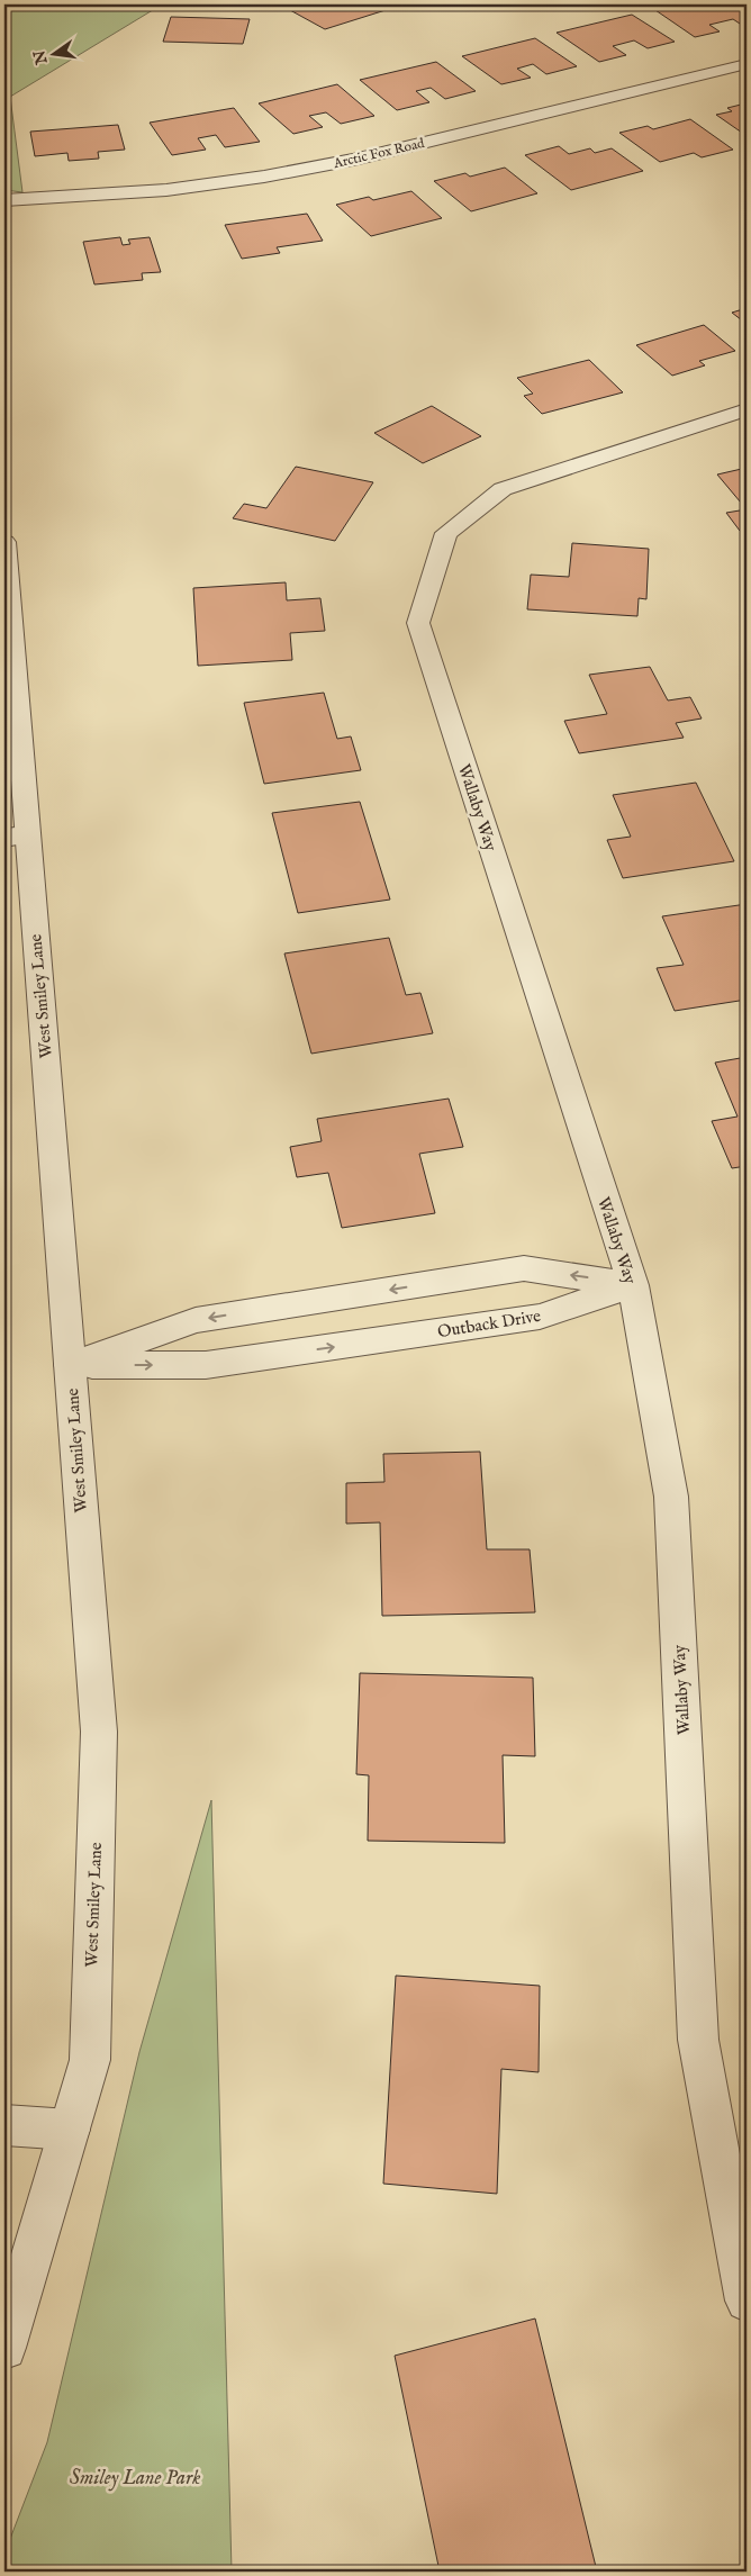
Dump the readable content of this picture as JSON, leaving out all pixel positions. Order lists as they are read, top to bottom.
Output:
{
  "streets": {
    "street": [
      "Arctic Fox Road",
      "Wallaby Way",
      "West Smiley Lane",
      "Outback Drive"
    ]
  },
  "crossings": [
    ["Wallaby Way", "Outback Drive"],
    ["West Smiley Lane", "Outback Drive"]
  ],
  "parks": ["Smiley Lane Park"],
  "north": "left"
}
